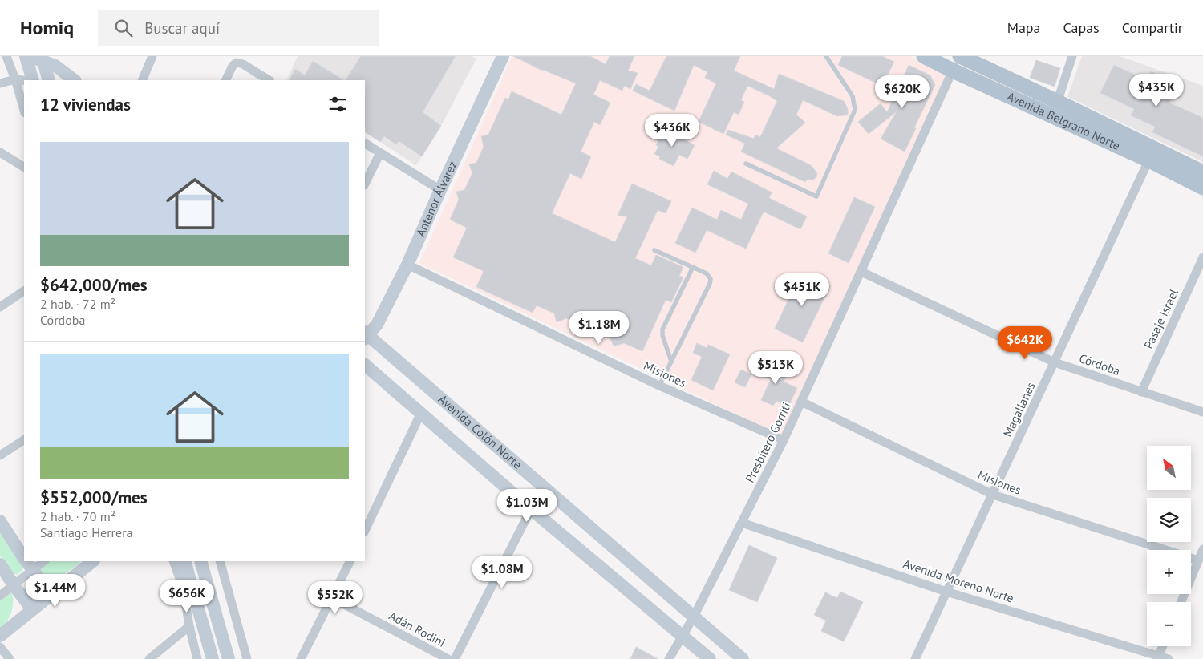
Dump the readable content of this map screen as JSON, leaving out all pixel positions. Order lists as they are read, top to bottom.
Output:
{
  "streets": {
    "main road": ["Avenida Belgrano Norte", "Antenor Álvarez", "Avenida Colón Norte"],
    "street": [
      "Pasaje Israel",
      "Córdoba",
      "Misiones",
      "Magallanes",
      "Presbítero Gorriti",
      "Avenida Moreno Norte",
      "Adán Rodini"
    ]
  },
  "crossings": [
    ["Avenida Belgrano Norte", "Magallanes"],
    ["Avenida Belgrano Norte", "Presbítero Gorriti"],
    ["Antenor Álvarez", "Misiones"],
    ["Antenor Álvarez", "Avenida Colón Norte"],
    ["Pasaje Israel", "Córdoba"],
    ["Córdoba", "Magallanes"],
    ["Córdoba", "Presbítero Gorriti"],
    ["Misiones", "Magallanes"],
    ["Misiones", "Presbítero Gorriti"],
    ["Magallanes", "Avenida Moreno Norte"],
    ["Avenida Colón Norte", "Presbítero Gorriti"],
    ["Presbítero Gorriti", "Avenida Moreno Norte"]
  ],
  "north": "top left",
  "page": {
    "header": "Homiq",
    "search": "Buscar aquí",
    "nav": ["Mapa", "Capas", "Compartir"],
    "price": [
      "$435K",
      "$620K",
      "$436K",
      "$451K",
      "$1.18M",
      "$642K",
      "$513K",
      "$1.03M",
      "$1.08M",
      "$1.44M",
      "$656K",
      "$552K"
    ],
    "heading": "12 viviendas",
    "list": [
      {
        "name": "$642,000/mes",
        "note": "2 hab. · 72 m² · Córdoba"
      },
      {
        "name": "$552,000/mes",
        "note": "2 hab. · 70 m² · Santiago Herrera"
      }
    ],
    "map_buttons": ["+", "−"]
  }
}
